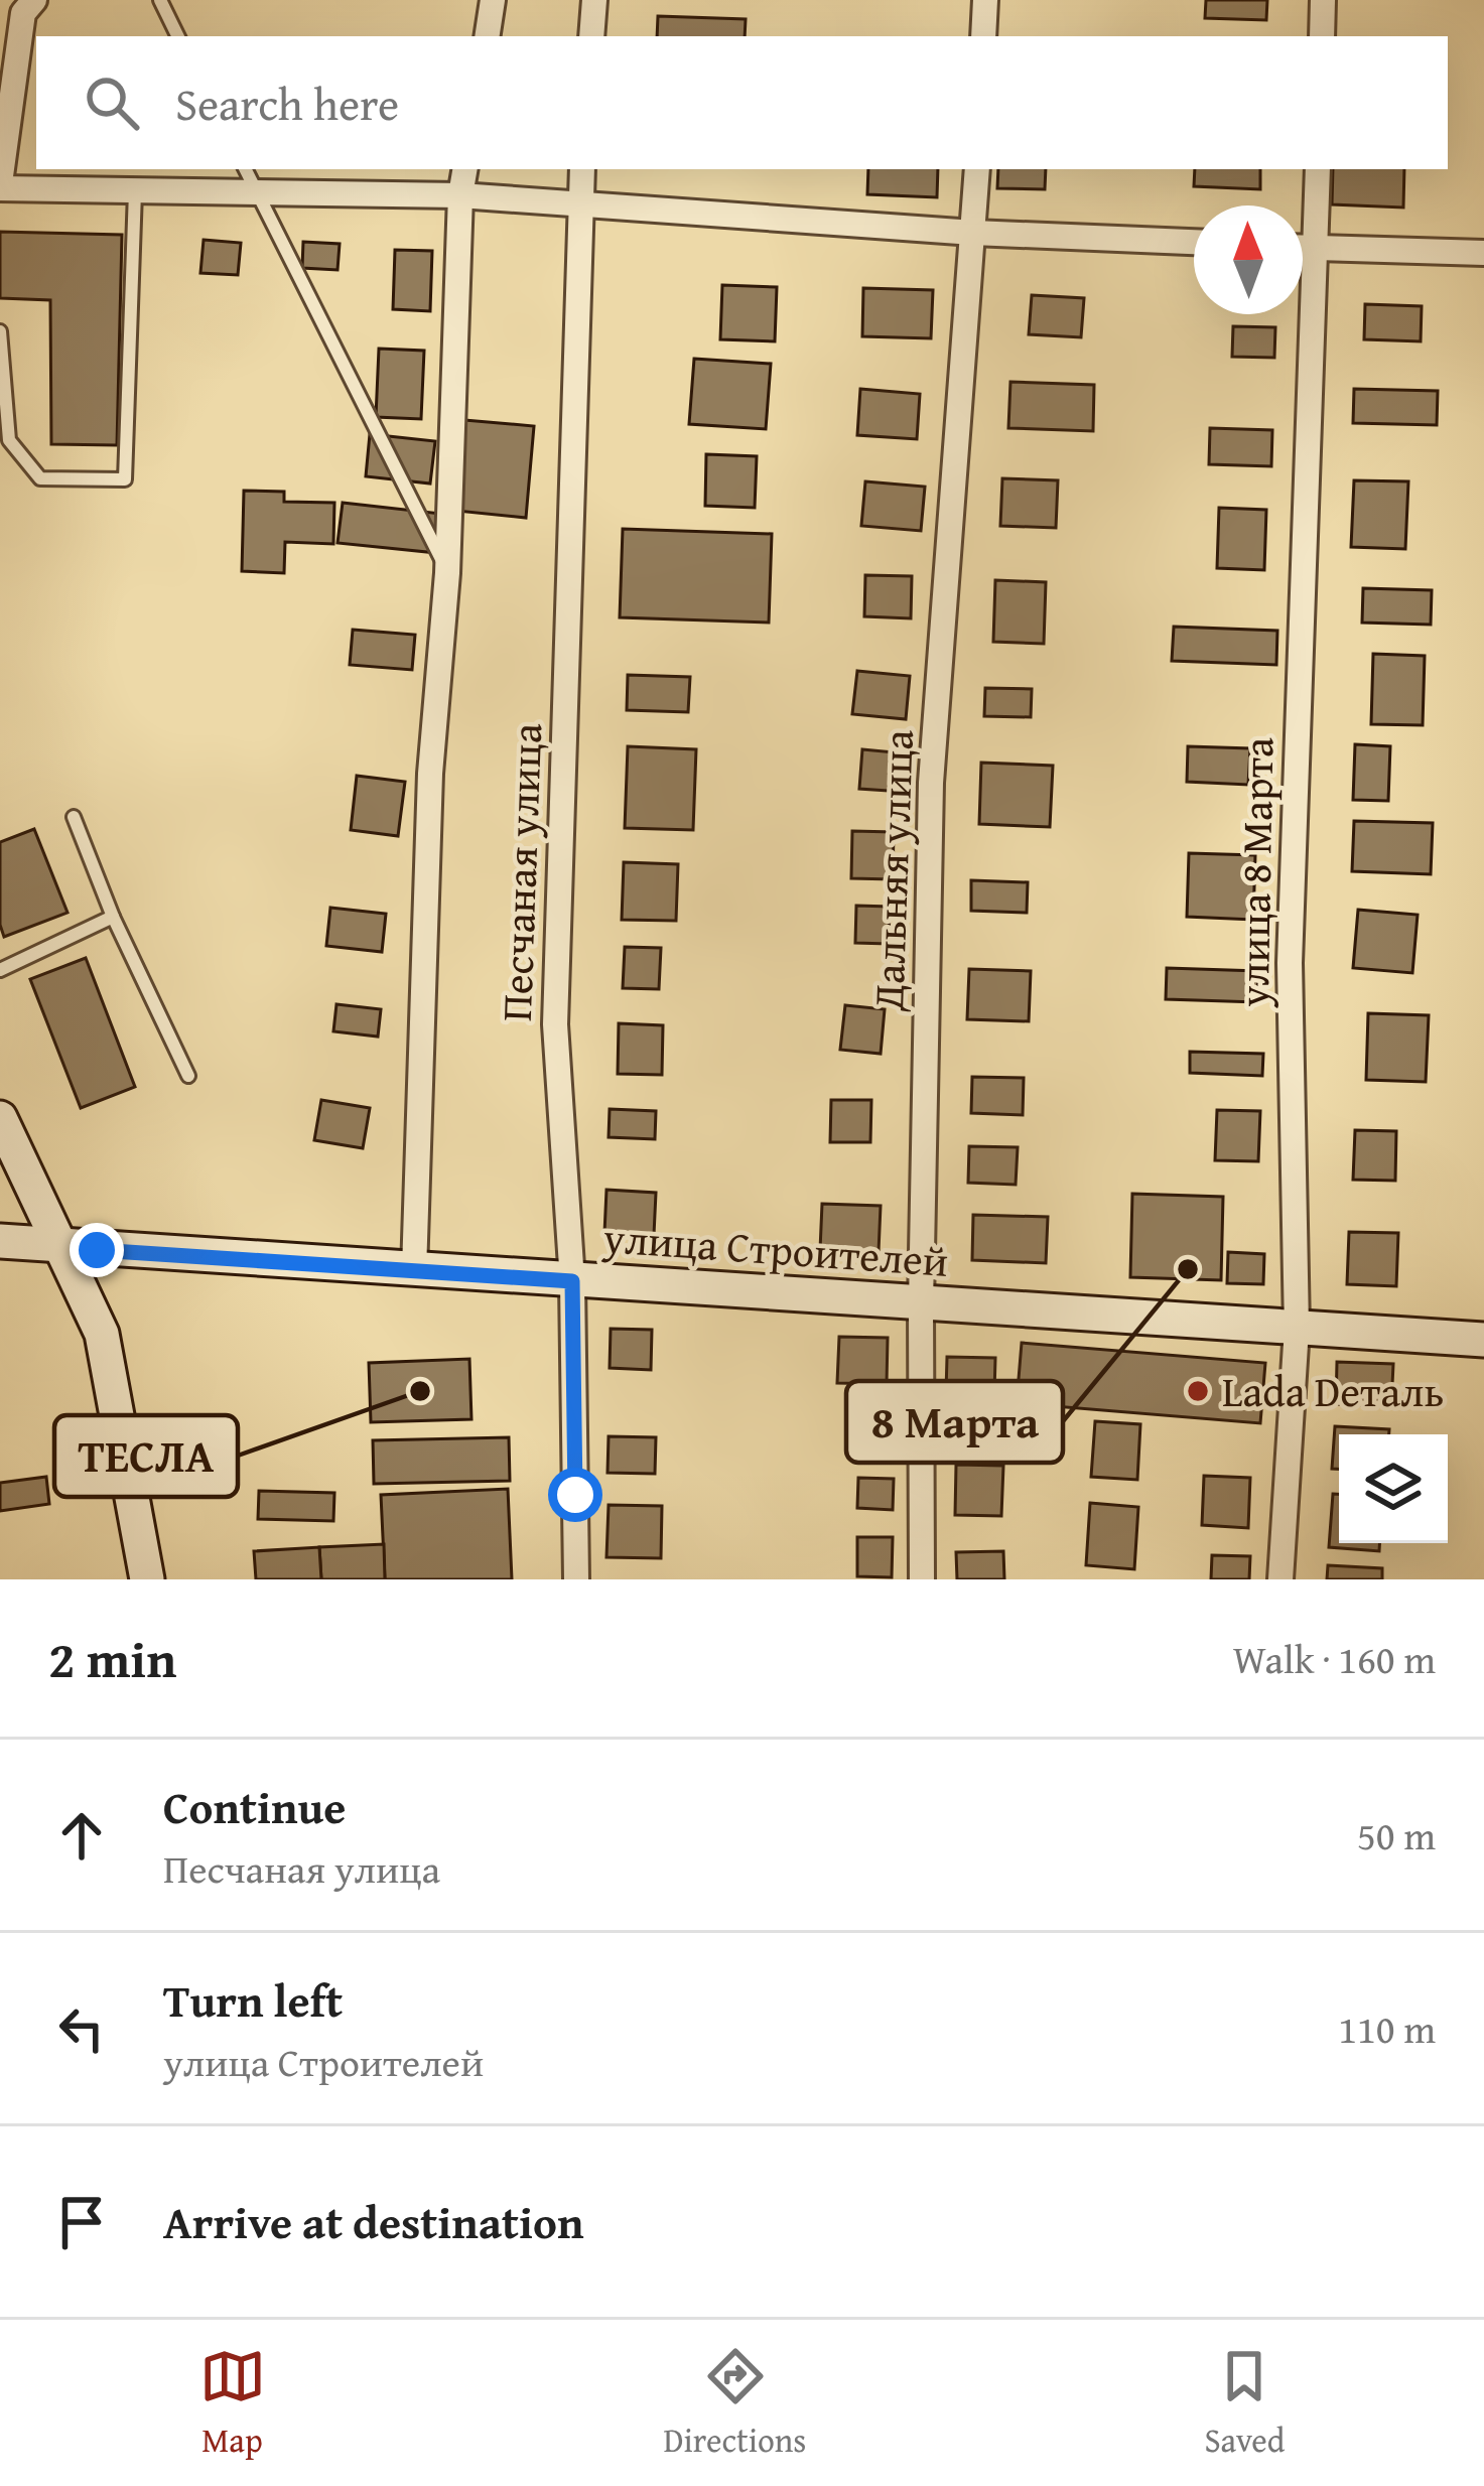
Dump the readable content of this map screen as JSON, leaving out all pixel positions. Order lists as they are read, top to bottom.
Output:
{
  "streets": {
    "main road": ["улица Строителей"],
    "street": ["Дальняя улица", "Песчаная улица", "улица 8 Марта"]
  },
  "crossings": [
    ["Дальняя улица", "улица Строителей"],
    ["Песчаная улица", "улица Строителей"],
    ["улица 8 Марта", "улица Строителей"]
  ],
  "places": ["8 Марта", "ТЕСЛА", "Lada Dеталь"],
  "north": "top",
  "page": {
    "search": "Search here",
    "heading": ["2 min", "Walk · 160 m"],
    "list": [
      ["Continue", "Песчаная улица", "50 m"],
      ["Turn left", "улица Строителей", "110 m"],
      "Arrive at destination"
    ],
    "nav": ["Map", "Directions", "Saved"]
  }
}
